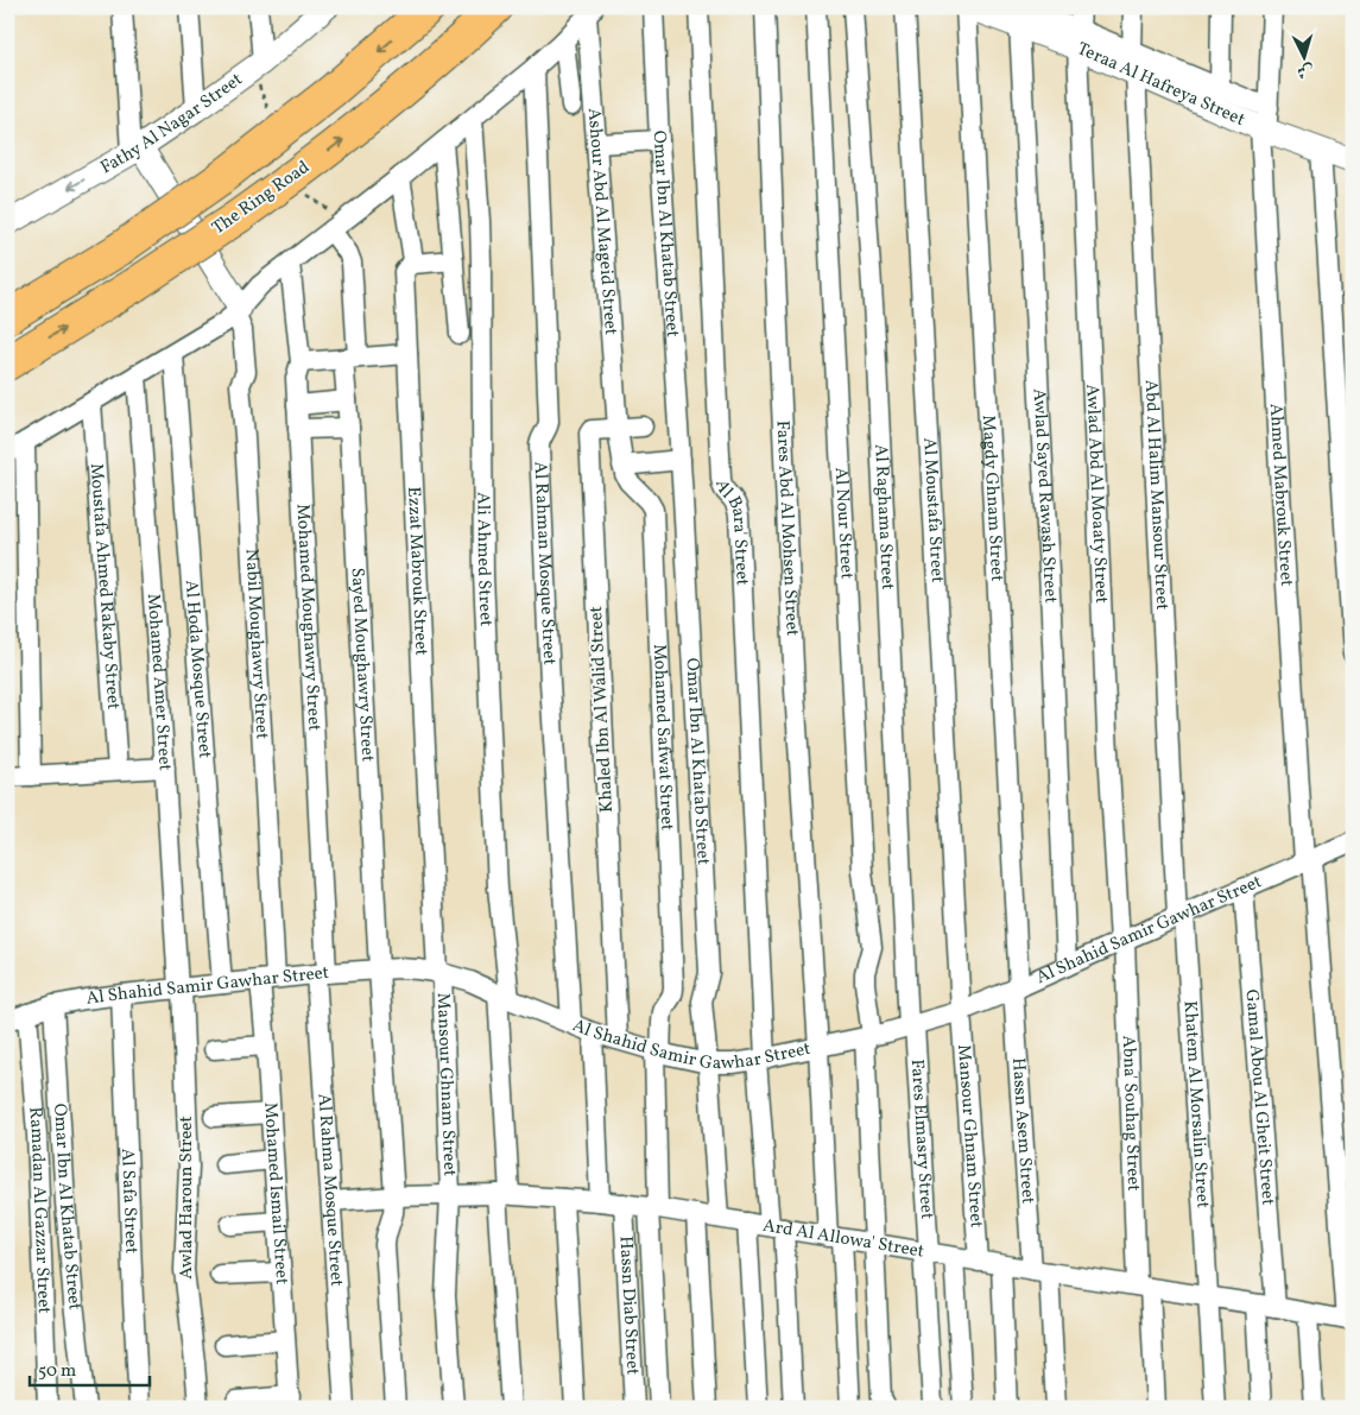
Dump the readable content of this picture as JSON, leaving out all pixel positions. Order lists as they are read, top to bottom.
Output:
{
  "streets": {
    "highway": ["The Ring Road"],
    "street": [
      "Teraa Al Hafreya Street",
      "Fathy Al Nagar Street",
      "Ashour Abd Al Mageid Street",
      "Omar Ibn Al Khatab Street",
      "Awlad Abd Al Moaaty Street",
      "Ahmed Mabrouk Street",
      "Awlad Sayed Rawash Street",
      "Abd Al Halim Mansour Street",
      "Magdy Ghnam Street",
      "Al Moustafa Street",
      "Al Raghama Street",
      "Al Nour Street",
      "Fares Abd Al Mohsen Street",
      "Al Bara' Street",
      "Ali Ahmed Street",
      "Al Rahman Mosque Street",
      "Ezzat Mabrouk Street",
      "Moustafa Ahmed Rakaby Street",
      "Mohamed Moughawry Street",
      "Nabil Moughawry Street",
      "Sayed Moughawry Street",
      "Al Hoda Mosque Street",
      "Mohamed Amer Street",
      "Khaled Ibn Al Walid Street",
      "Mohamed Safwat Street",
      "Al Shahid Samir Gawhar Street",
      "Mansour Ghnam Street",
      "Gamal Abou Al Gheit Street",
      "Khatem Al Morsalin Street",
      "Abna' Souhag Street",
      "Hassn Asem Street",
      "Fares Elmasry Street",
      "Al Rahma Mosque Street",
      "Mohamed Ismail Street",
      "Awlad Haroun Street",
      "Al Safa Street",
      "Ramadan Al Gazzar Street",
      "Ard Al Allowa' Street",
      "Hassn Diab Street"
    ]
  },
  "crossings": [
    ["Teraa Al Hafreya Street", "Awlad Abd Al Moaaty Street"],
    ["Teraa Al Hafreya Street", "Ahmed Mabrouk Street"],
    ["Teraa Al Hafreya Street", "Awlad Sayed Rawash Street"],
    ["Teraa Al Hafreya Street", "Abd Al Halim Mansour Street"],
    ["Teraa Al Hafreya Street", "Magdy Ghnam Street"],
    ["Ashour Abd Al Mageid Street", "Khaled Ibn Al Walid Street"],
    ["Ashour Abd Al Mageid Street", "Mohamed Safwat Street"],
    ["Omar Ibn Al Khatab Street", "Al Shahid Samir Gawhar Street"],
    ["Omar Ibn Al Khatab Street", "Ard Al Allowa' Street"],
    ["Awlad Abd Al Moaaty Street", "Al Shahid Samir Gawhar Street"],
    ["Awlad Abd Al Moaaty Street", "Abna' Souhag Street"],
    ["Ahmed Mabrouk Street", "Al Shahid Samir Gawhar Street"],
    ["Ahmed Mabrouk Street", "Ard Al Allowa' Street"],
    ["Awlad Sayed Rawash Street", "Al Shahid Samir Gawhar Street"],
    ["Abd Al Halim Mansour Street", "Al Shahid Samir Gawhar Street"],
    ["Abd Al Halim Mansour Street", "Khatem Al Morsalin Street"],
    ["Magdy Ghnam Street", "Al Shahid Samir Gawhar Street"],
    ["Magdy Ghnam Street", "Hassn Asem Street"],
    ["Al Moustafa Street", "Al Shahid Samir Gawhar Street"],
    ["Al Moustafa Street", "Mansour Ghnam Street"],
    ["Al Raghama Street", "Al Shahid Samir Gawhar Street"],
    ["Al Raghama Street", "Fares Elmasry Street"],
    ["Al Nour Street", "Al Shahid Samir Gawhar Street"],
    ["Al Nour Street", "Ard Al Allowa' Street"],
    ["Fares Abd Al Mohsen Street", "Al Shahid Samir Gawhar Street"],
    ["Fares Abd Al Mohsen Street", "Ard Al Allowa' Street"],
    ["Al Bara' Street", "Al Shahid Samir Gawhar Street"],
    ["Al Bara' Street", "Ard Al Allowa' Street"],
    ["Ali Ahmed Street", "Al Shahid Samir Gawhar Street"],
    ["Ali Ahmed Street", "Ard Al Allowa' Street"],
    ["Al Rahman Mosque Street", "Al Shahid Samir Gawhar Street"],
    ["Ezzat Mabrouk Street", "Al Shahid Samir Gawhar Street"],
    ["Ezzat Mabrouk Street", "Mansour Ghnam Street"],
    ["Mohamed Moughawry Street", "Al Shahid Samir Gawhar Street"],
    ["Mohamed Moughawry Street", "Al Rahma Mosque Street"],
    ["Nabil Moughawry Street", "Al Shahid Samir Gawhar Street"],
    ["Nabil Moughawry Street", "Mohamed Ismail Street"],
    ["Sayed Moughawry Street", "Al Shahid Samir Gawhar Street"],
    ["Sayed Moughawry Street", "Ard Al Allowa' Street"],
    ["Al Hoda Mosque Street", "Al Shahid Samir Gawhar Street"],
    ["Mohamed Amer Street", "Al Shahid Samir Gawhar Street"],
    ["Mohamed Amer Street", "Awlad Haroun Street"],
    ["Khaled Ibn Al Walid Street", "Mohamed Safwat Street"],
    ["Khaled Ibn Al Walid Street", "Al Shahid Samir Gawhar Street"],
    ["Mohamed Safwat Street", "Al Shahid Samir Gawhar Street"],
    ["Mohamed Safwat Street", "Ard Al Allowa' Street"],
    ["Al Shahid Samir Gawhar Street", "Mansour Ghnam Street"],
    ["Al Shahid Samir Gawhar Street", "Gamal Abou Al Gheit Street"],
    ["Al Shahid Samir Gawhar Street", "Khatem Al Morsalin Street"],
    ["Al Shahid Samir Gawhar Street", "Abna' Souhag Street"],
    ["Al Shahid Samir Gawhar Street", "Hassn Asem Street"],
    ["Al Shahid Samir Gawhar Street", "Fares Elmasry Street"],
    ["Al Shahid Samir Gawhar Street", "Al Rahma Mosque Street"],
    ["Al Shahid Samir Gawhar Street", "Mohamed Ismail Street"],
    ["Al Shahid Samir Gawhar Street", "Awlad Haroun Street"],
    ["Al Shahid Samir Gawhar Street", "Al Safa Street"],
    ["Al Shahid Samir Gawhar Street", "Ramadan Al Gazzar Street"],
    ["Mansour Ghnam Street", "Ard Al Allowa' Street"],
    ["Gamal Abou Al Gheit Street", "Ard Al Allowa' Street"],
    ["Khatem Al Morsalin Street", "Ard Al Allowa' Street"],
    ["Abna' Souhag Street", "Ard Al Allowa' Street"],
    ["Hassn Asem Street", "Ard Al Allowa' Street"],
    ["Fares Elmasry Street", "Ard Al Allowa' Street"],
    ["Al Rahma Mosque Street", "Ard Al Allowa' Street"],
    ["Ard Al Allowa' Street", "Hassn Diab Street"]
  ],
  "scale_bar": "50 m",
  "north": "bottom"
}
